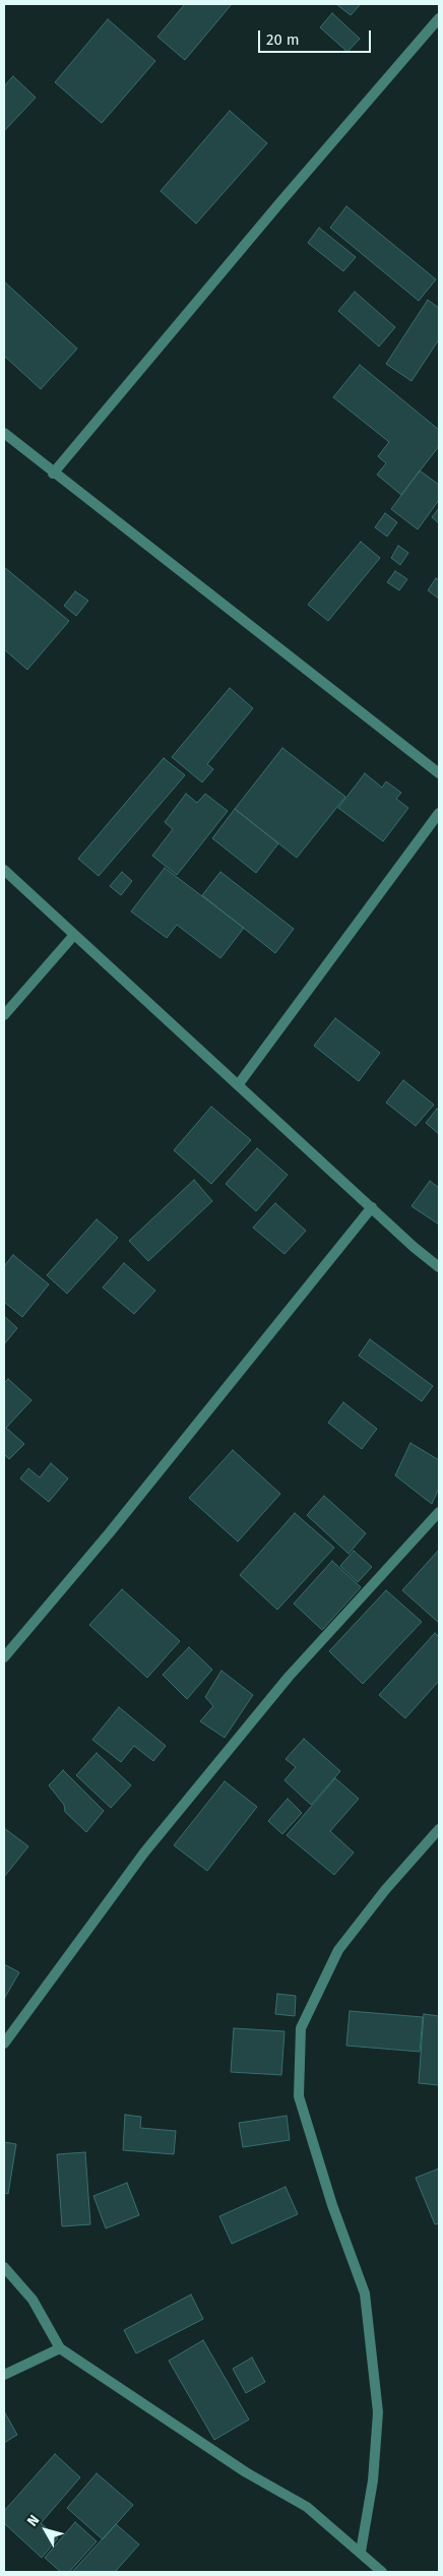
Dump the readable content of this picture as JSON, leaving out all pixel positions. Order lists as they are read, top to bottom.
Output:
{
  "scale_bar": "20 m",
  "north": "top left"
}
